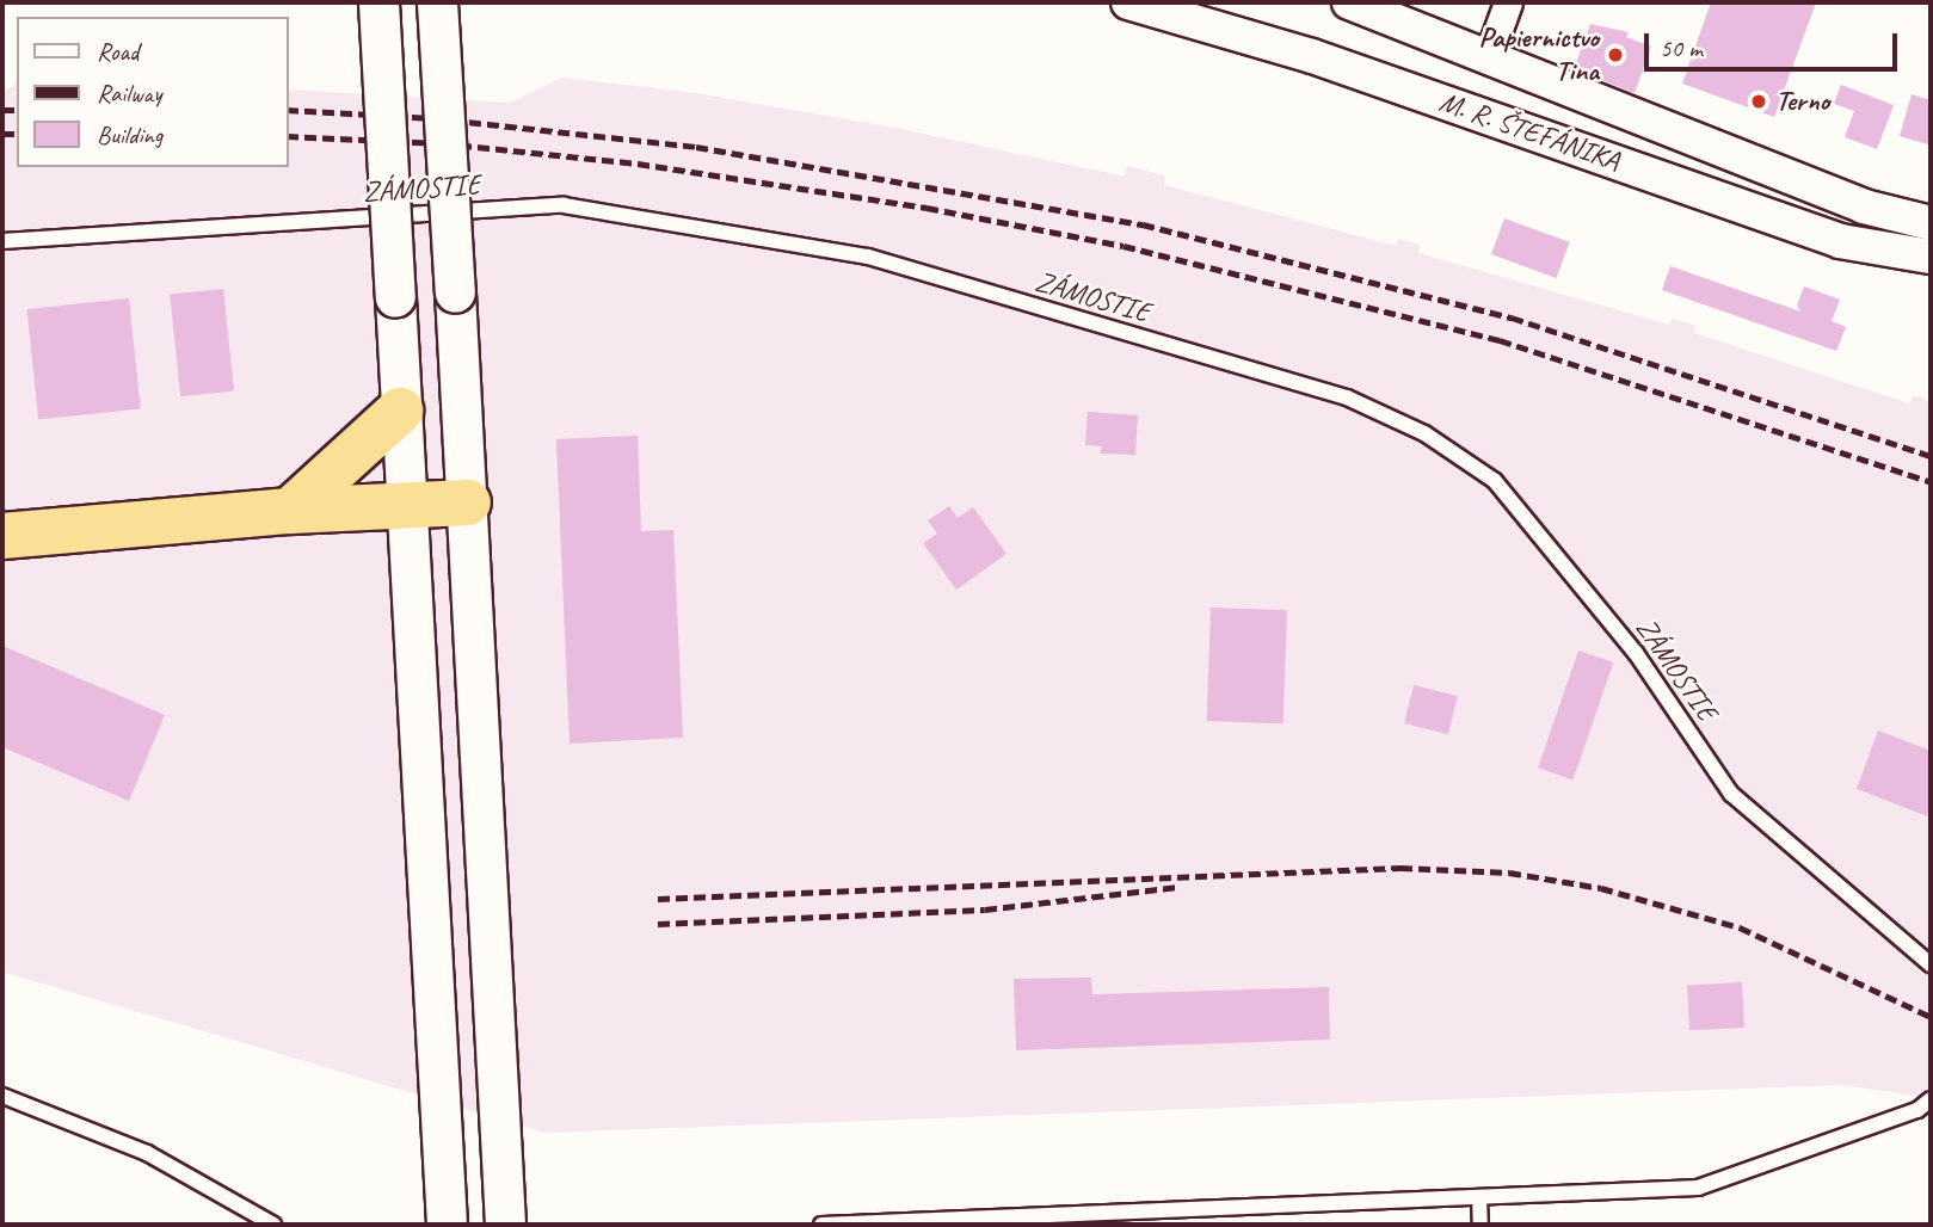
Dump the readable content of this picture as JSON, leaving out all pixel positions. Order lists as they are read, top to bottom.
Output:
{
  "streets": {
    "street": ["M. R. ŠTEFÁNIKA"],
    "lane": ["ZÁMOSTIE"]
  },
  "places": ["Papiernictvo Tina", "Terno"],
  "legend": ["Road", "Railway", "Building"],
  "scale_bar": "50 m"
}
